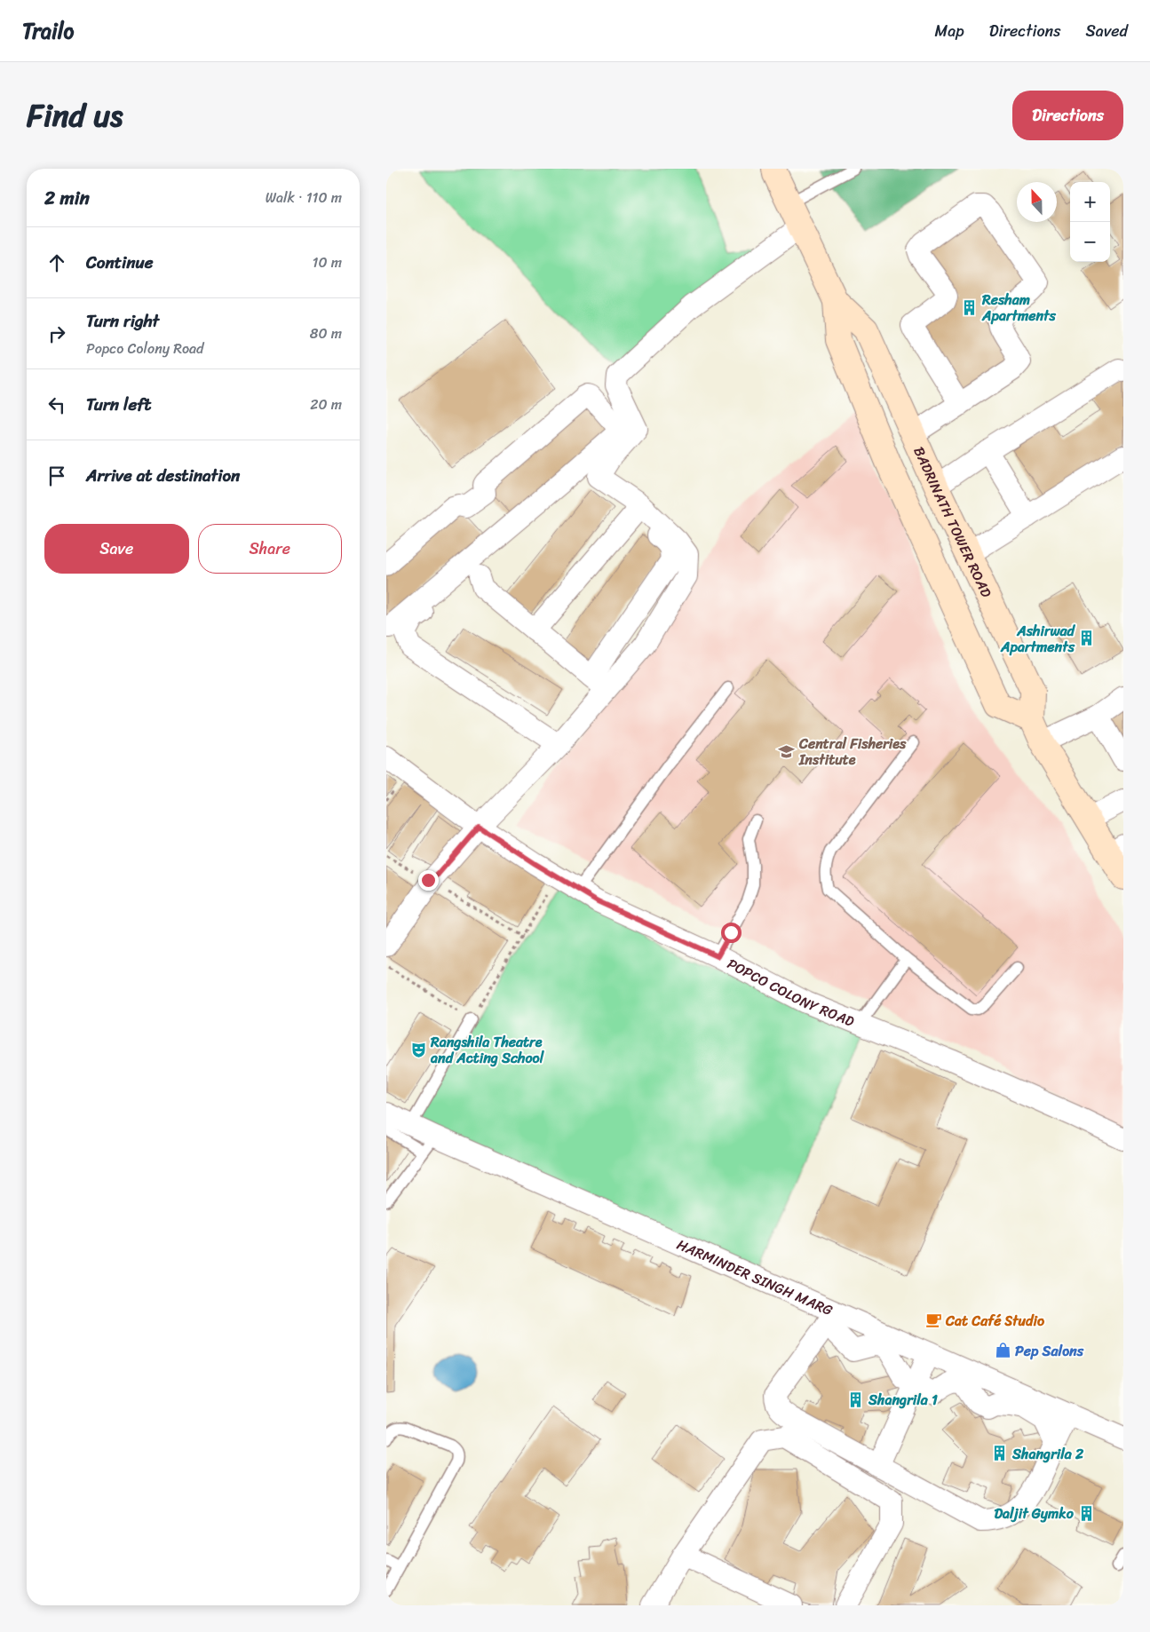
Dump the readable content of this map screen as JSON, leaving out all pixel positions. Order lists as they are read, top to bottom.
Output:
{
  "streets": {
    "street": ["BADRINATH TOWER ROAD", "POPCO COLONY ROAD", "HARMINDER SINGH MARG"]
  },
  "places": {
    "building": [
      "Resham Apartments",
      "Ashirwad Apartments",
      "Shangrila 1",
      "Shangrila 2",
      "Daljit Gymko"
    ],
    "school or university": ["Central Fisheries Institute"],
    "theatre": ["Rangshila Theatre and Acting School"],
    "cafe": ["Cat Café Studio"],
    "shop": ["Pep Salons"]
  },
  "north": "top",
  "page": {
    "header": "Trailo",
    "nav": ["Map", "Directions", "Saved"],
    "title": "Find us",
    "buttons": [
      "Directions",
      ["Save", "Share"]
    ],
    "heading": ["2 min", "Walk · 110 m"],
    "map_buttons": ["+", "−"],
    "list": [
      ["Continue", "10 m"],
      ["Turn right", "Popco Colony Road", "80 m"],
      ["Turn left", "20 m"],
      "Arrive at destination"
    ]
  }
}
